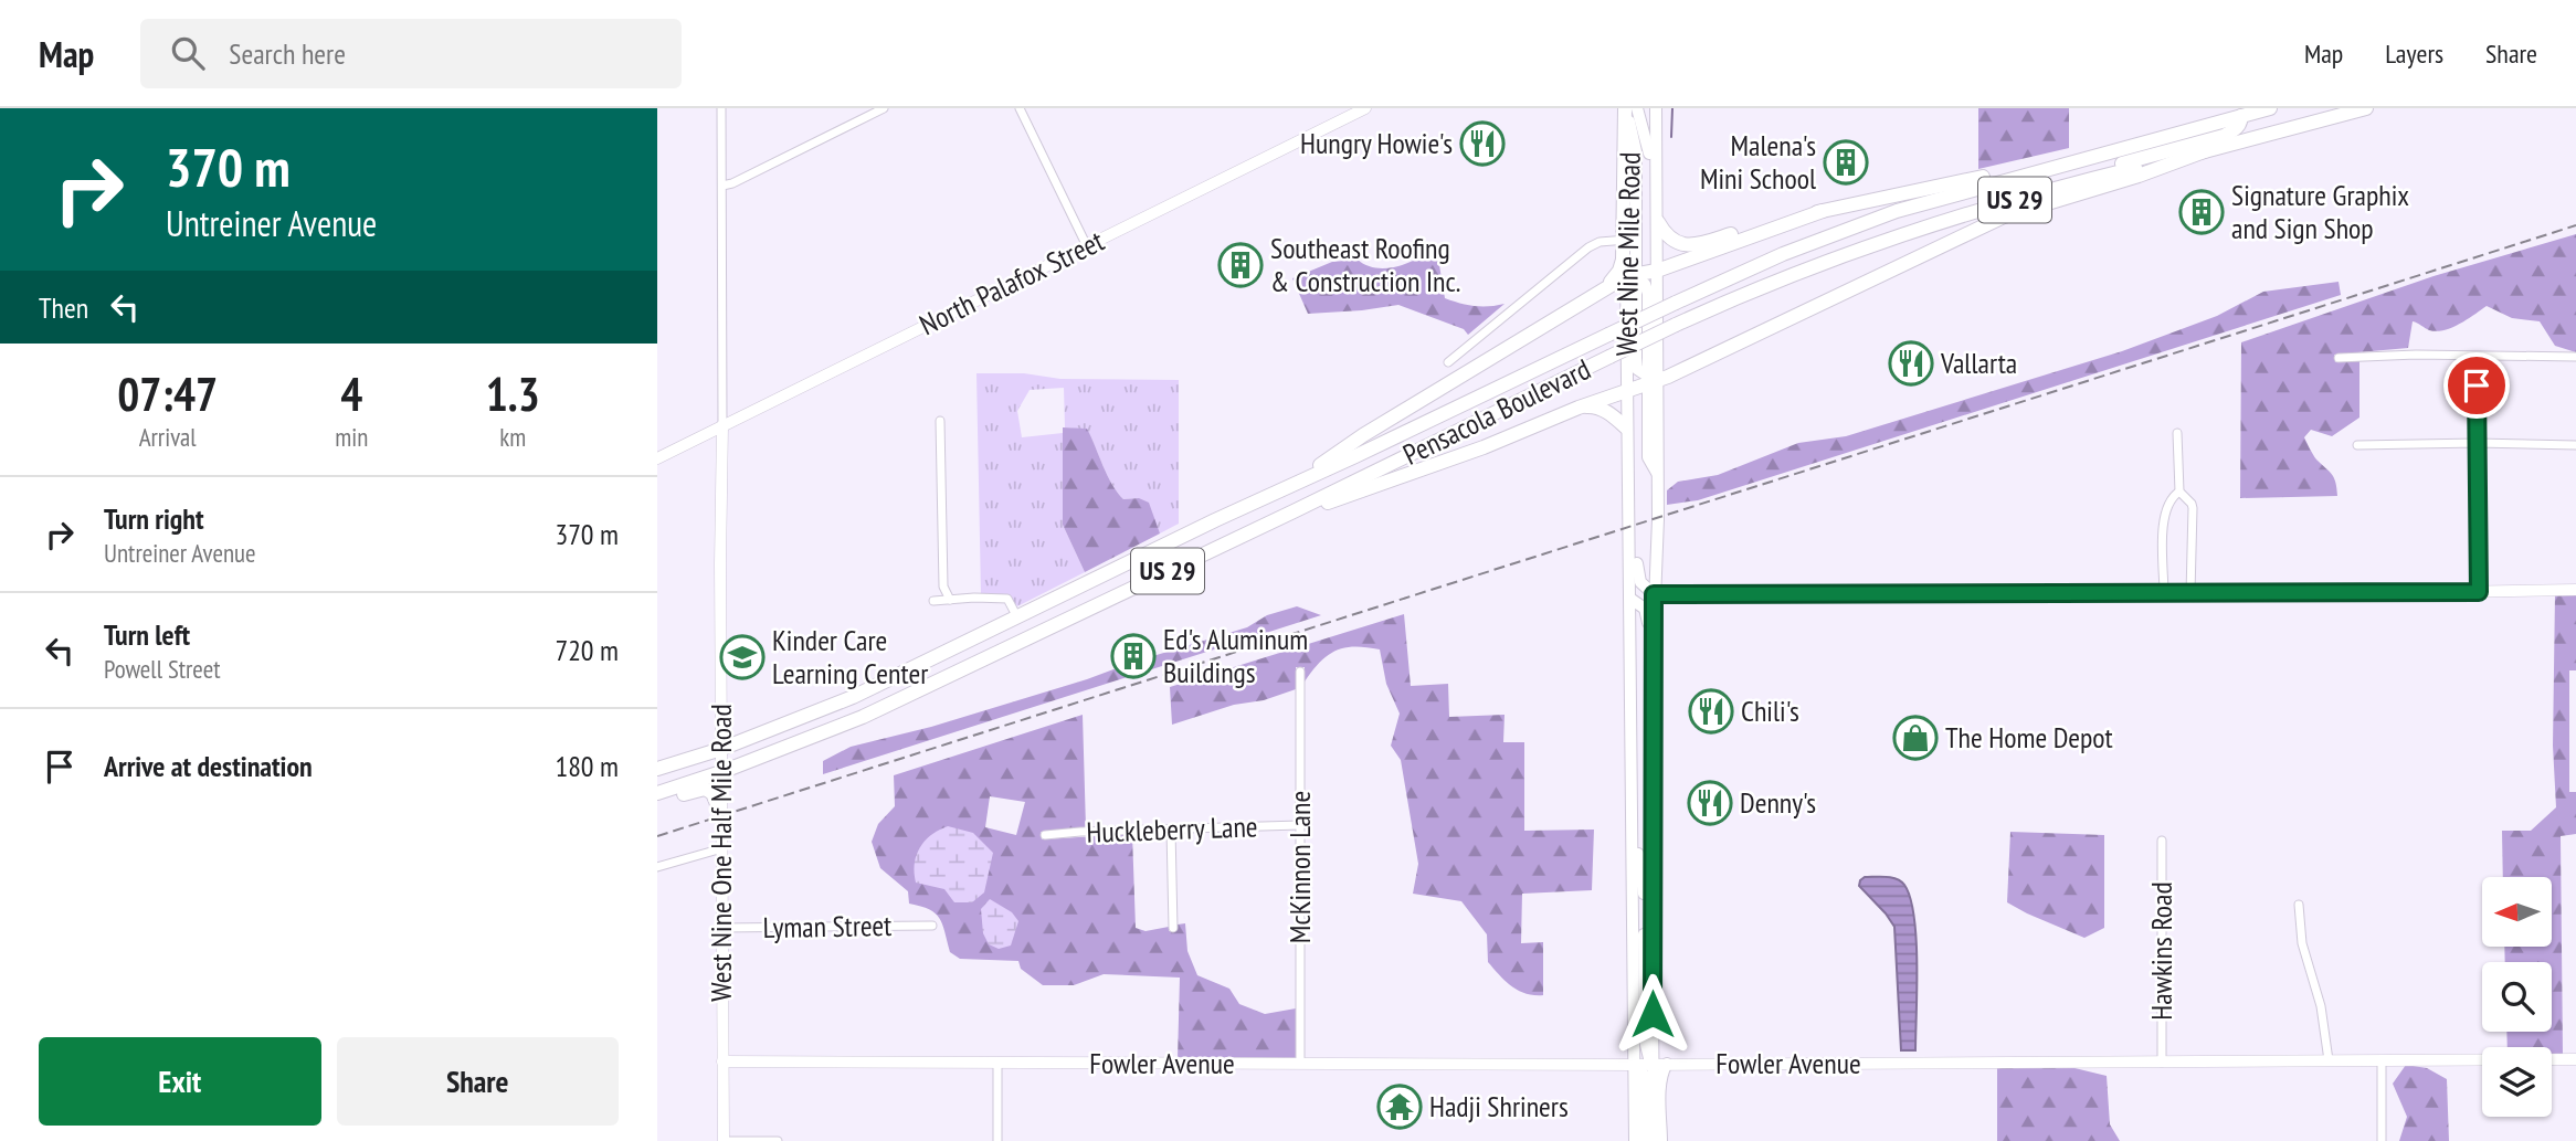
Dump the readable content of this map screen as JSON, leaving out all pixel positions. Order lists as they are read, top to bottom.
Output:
{
  "streets": {
    "highway": ["US 29", "Pensacola Boulevard"],
    "main road": ["West Nine Mile Road"],
    "street": [
      "North Palafox Street",
      "Huckleberry Lane",
      "West Nine One Half Mile Road",
      "McKinnon Lane",
      "Lyman Street",
      "Hawkins Road",
      "Fowler Avenue"
    ]
  },
  "crossings": [
    ["West Nine Mile Road", "Fowler Avenue"],
    ["North Palafox Street", "West Nine One Half Mile Road"],
    ["Pensacola Boulevard", "West Nine One Half Mile Road"],
    ["Huckleberry Lane", "McKinnon Lane"],
    ["West Nine One Half Mile Road", "Lyman Street"],
    ["West Nine One Half Mile Road", "Fowler Avenue"],
    ["McKinnon Lane", "Fowler Avenue"],
    ["Hawkins Road", "Fowler Avenue"]
  ],
  "places": {
    "restaurant": [
      "Hungry Howie's",
      "Vallarta",
      "Chili's",
      "Denny's"
    ],
    "building": [
      "Malena's Mini School",
      "Signature Graphix and Sign Shop",
      "Southeast Roofing & Construction Inc.",
      "Ed's Aluminum Buildings"
    ],
    "school or university": ["Kinder Care Learning Center"],
    "shop": ["The Home Depot"],
    "temple": ["Hadji Shriners"]
  },
  "north": "left",
  "page": {
    "header": "Map",
    "search": "Search here",
    "nav": ["Map", "Layers", "Share"],
    "turn": ["370 m", "Untreiner Avenue"],
    "then": "Then",
    "eta": [
      "07:47",
      "Arrival",
      "4",
      "min",
      "1.3",
      "km"
    ],
    "list": [
      {
        "name": "Turn right",
        "note": "Untreiner Avenue",
        "value": "370 m"
      },
      {
        "name": "Turn left",
        "note": "Powell Street",
        "value": "720 m"
      },
      {
        "name": "Arrive at destination",
        "value": "180 m"
      }
    ],
    "buttons": ["Exit", "Share"]
  }
}
